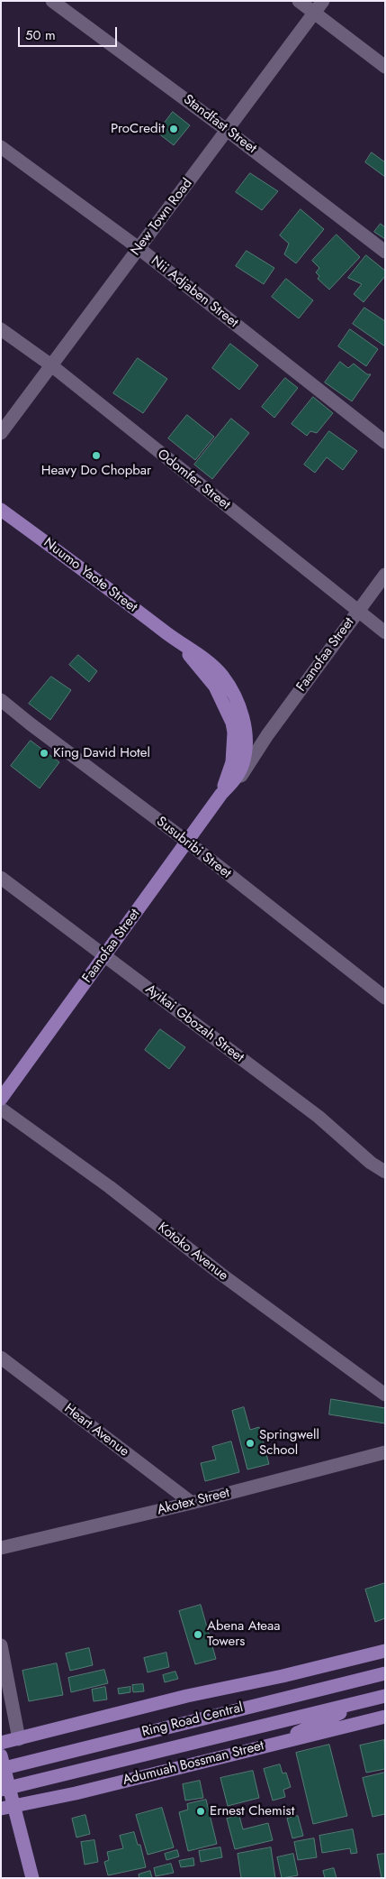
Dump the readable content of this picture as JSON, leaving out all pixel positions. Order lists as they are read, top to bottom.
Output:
{
  "streets": {
    "main road": [
      "Nuumo Yaote Street",
      "Faanofaa Street",
      "Ring Road Central",
      "Adumuah Bossman Street"
    ],
    "street": [
      "Standfast Street",
      "New Town Road",
      "Nii Adjaben Street",
      "Odomfer Street",
      "Susubribi Street",
      "Ayikai Gbozah Street",
      "Kotoko Avenue",
      "Heart Avenue",
      "Akotex Street"
    ]
  },
  "crossings": [
    ["Standfast Street", "New Town Road"],
    ["New Town Road", "Nii Adjaben Street"],
    ["New Town Road", "Odomfer Street"],
    ["Odomfer Street", "Faanofaa Street"],
    ["Nuumo Yaote Street", "Faanofaa Street"],
    ["Faanofaa Street", "Susubribi Street"],
    ["Faanofaa Street", "Ayikai Gbozah Street"],
    ["Heart Avenue", "Akotex Street"]
  ],
  "places": [
    "ProCredit",
    "Heavy Do Chopbar",
    "King David Hotel",
    "Springwell School",
    "Abena Ateaa Towers",
    "Ernest Chemist"
  ],
  "scale_bar": "50 m"
}
